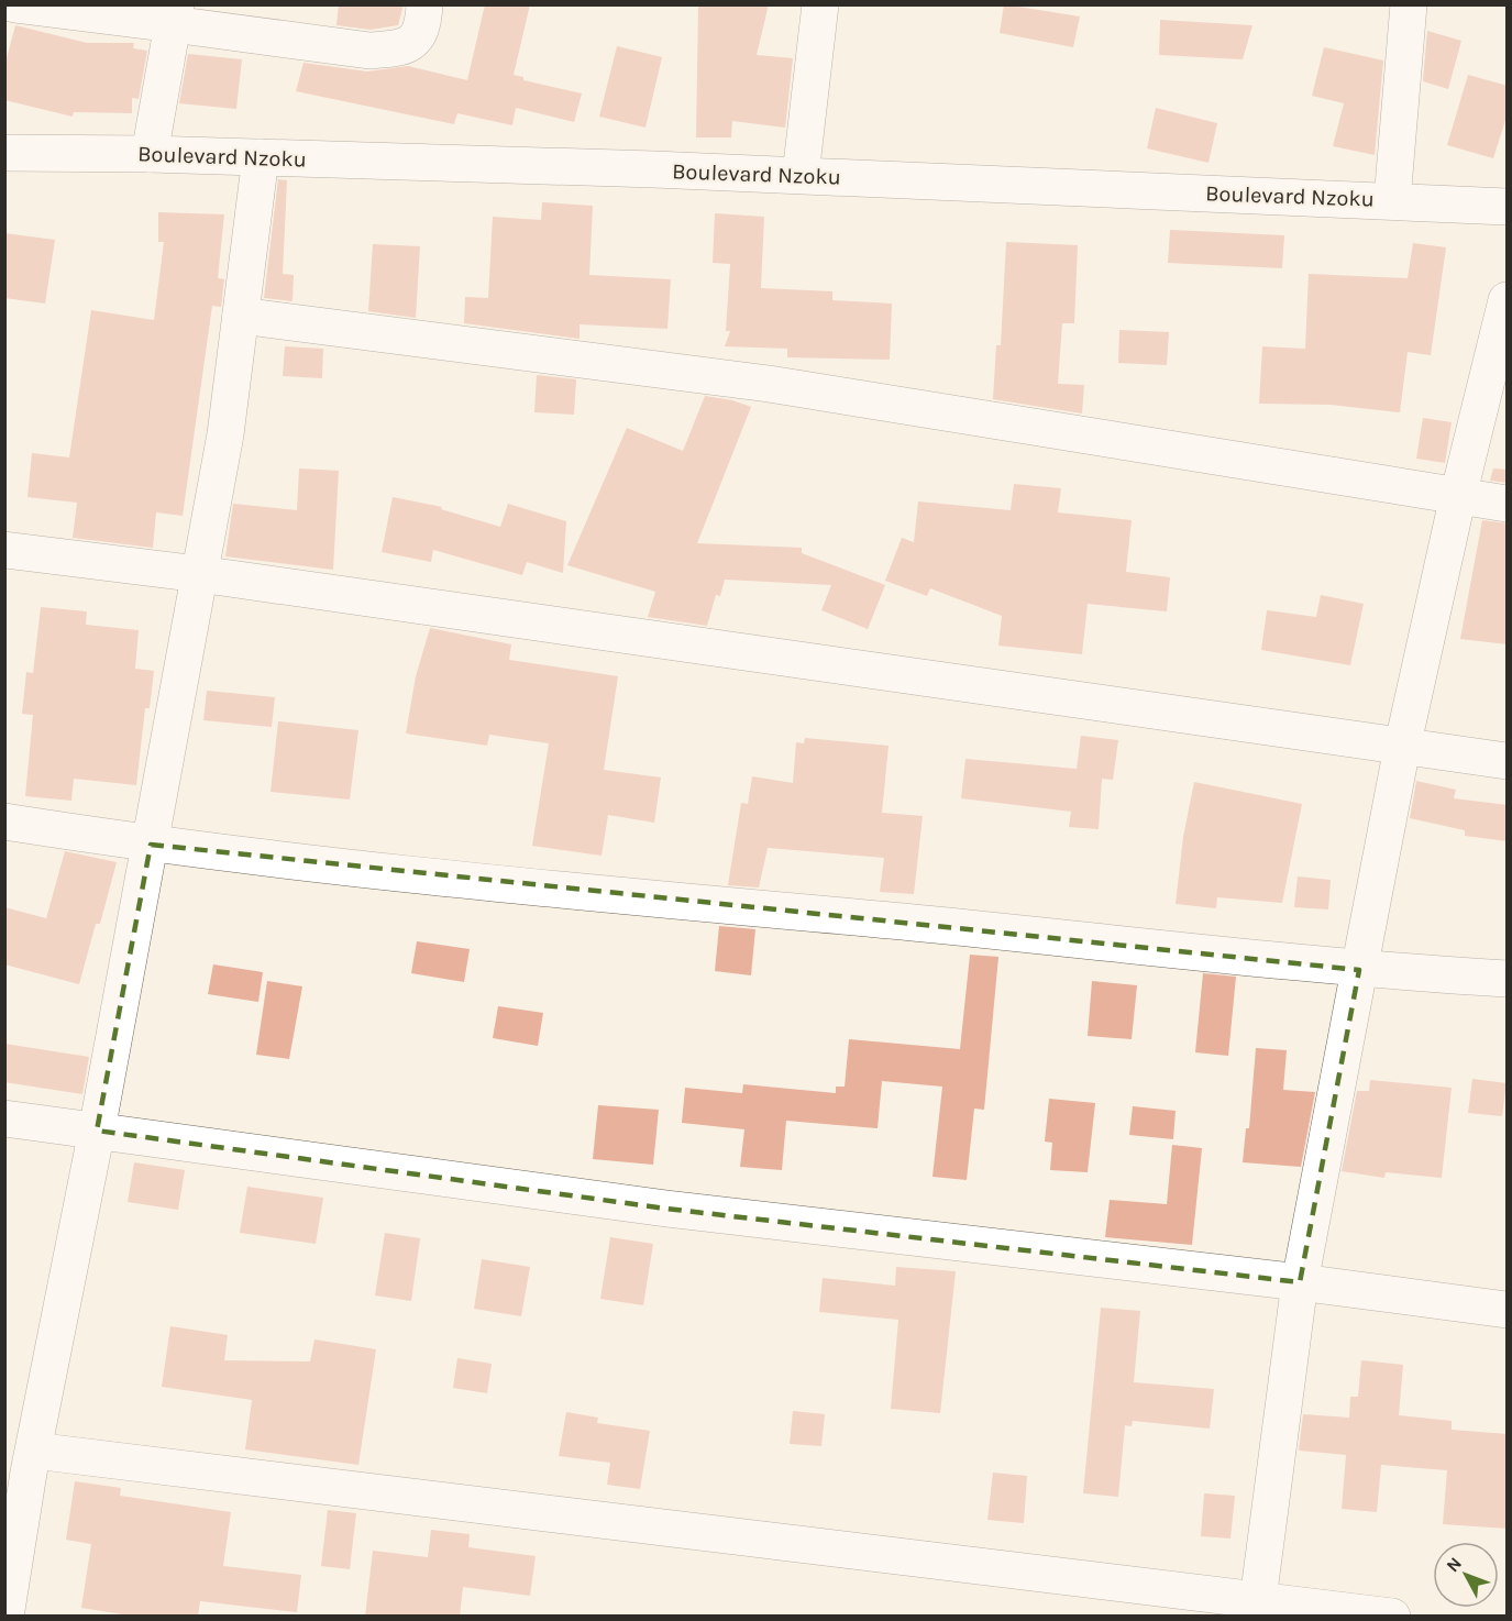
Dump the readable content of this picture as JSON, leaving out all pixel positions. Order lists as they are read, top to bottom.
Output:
{
  "streets": {
    "street": ["Boulevard Nzoku"]
  },
  "north": "top left"
}
